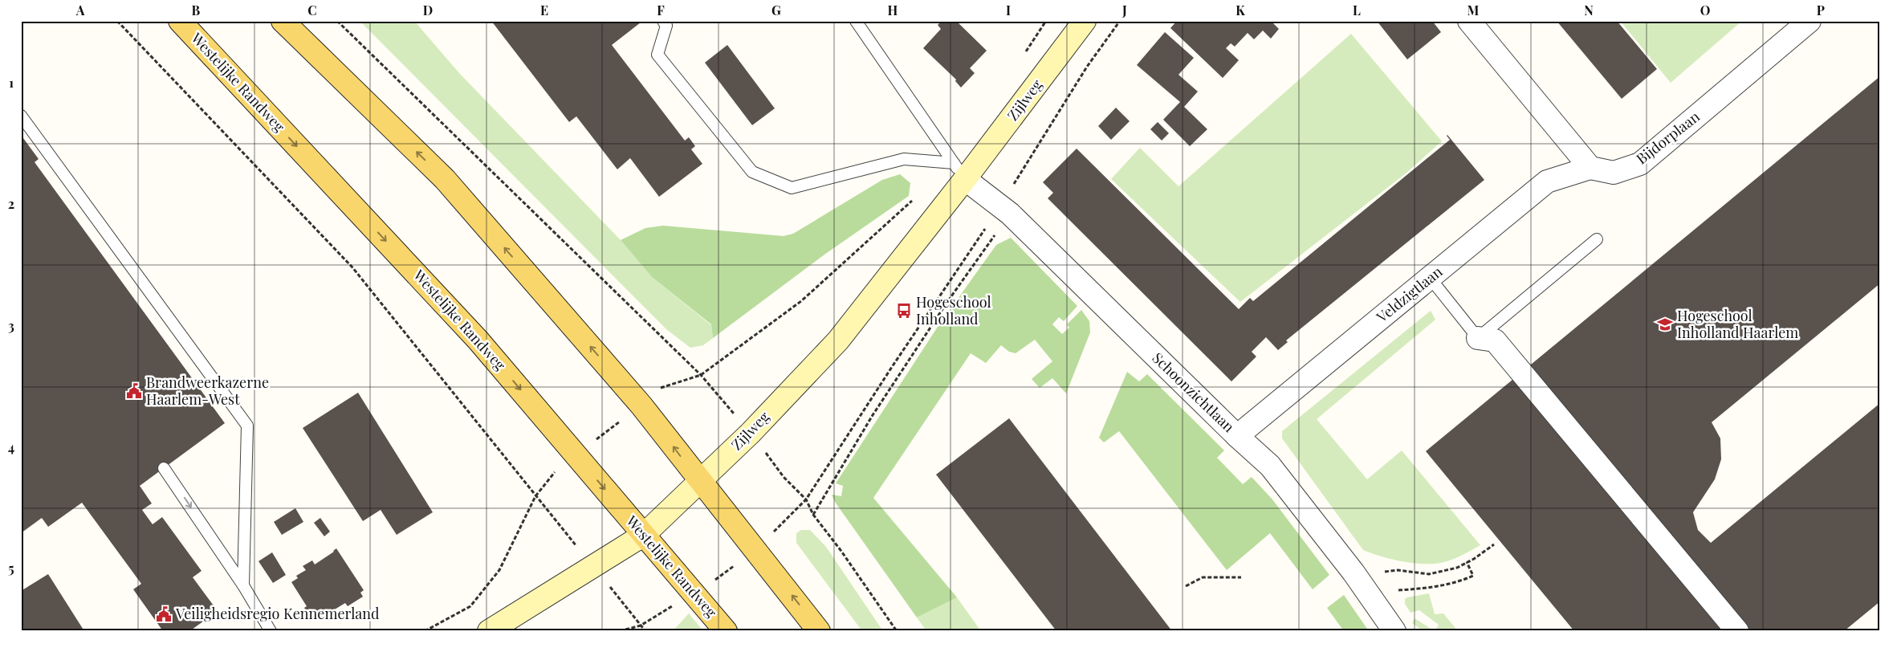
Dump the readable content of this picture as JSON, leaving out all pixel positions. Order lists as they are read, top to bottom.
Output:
{
  "streets": {
    "main road": ["Westelijke Randweg", "Zijlweg"],
    "street": ["Bijdorplaan", "Veldzigtlaan", "Schoonzichtlaan"]
  },
  "crossings": [
    ["Westelijke Randweg", "Zijlweg"],
    ["Zijlweg", "Schoonzichtlaan"],
    ["Bijdorplaan", "Veldzigtlaan"],
    ["Veldzigtlaan", "Schoonzichtlaan"]
  ],
  "places": {
    "bus stop": ["Hogeschool Inholland"],
    "school or university": ["Hogeschool Inholland Haarlem"],
    "public building": ["Brandweerkazerne Haarlem-West", "Veiligheidsregio Kennemerland"]
  },
  "grid": {
    "columns": [
      "A",
      "B",
      "C",
      "D",
      "E",
      "F",
      "G",
      "H",
      "I",
      "J",
      "K",
      "L",
      "M",
      "N",
      "O",
      "P"
    ],
    "rows": [
      "1",
      "2",
      "3",
      "4",
      "5"
    ]
  }
}
